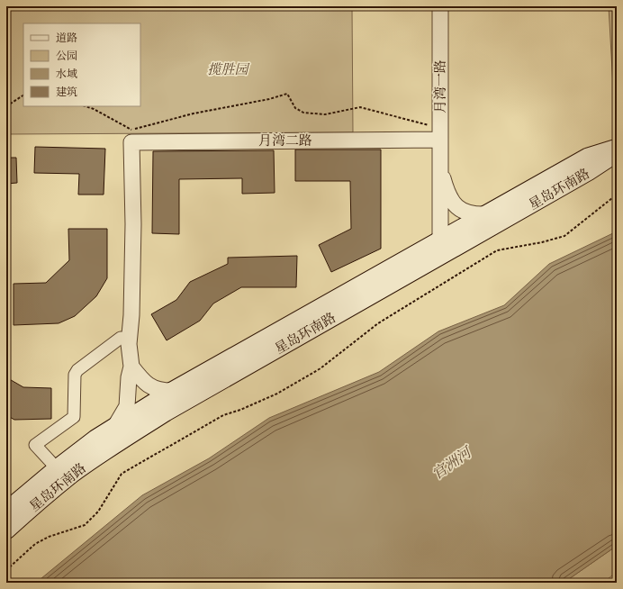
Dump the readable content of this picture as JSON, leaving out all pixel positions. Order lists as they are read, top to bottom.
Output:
{
  "streets": {
    "main road": ["星岛环南路"],
    "street": ["月湾一路", "月湾二路"]
  },
  "crossings": [
    ["月湾一路", "月湾二路"],
    ["月湾一路", "星岛环南路"]
  ],
  "water": ["官洲河"],
  "parks": ["揽胜园"],
  "legend": [
    "道路",
    "公园",
    "水域",
    "建筑"
  ]
}
